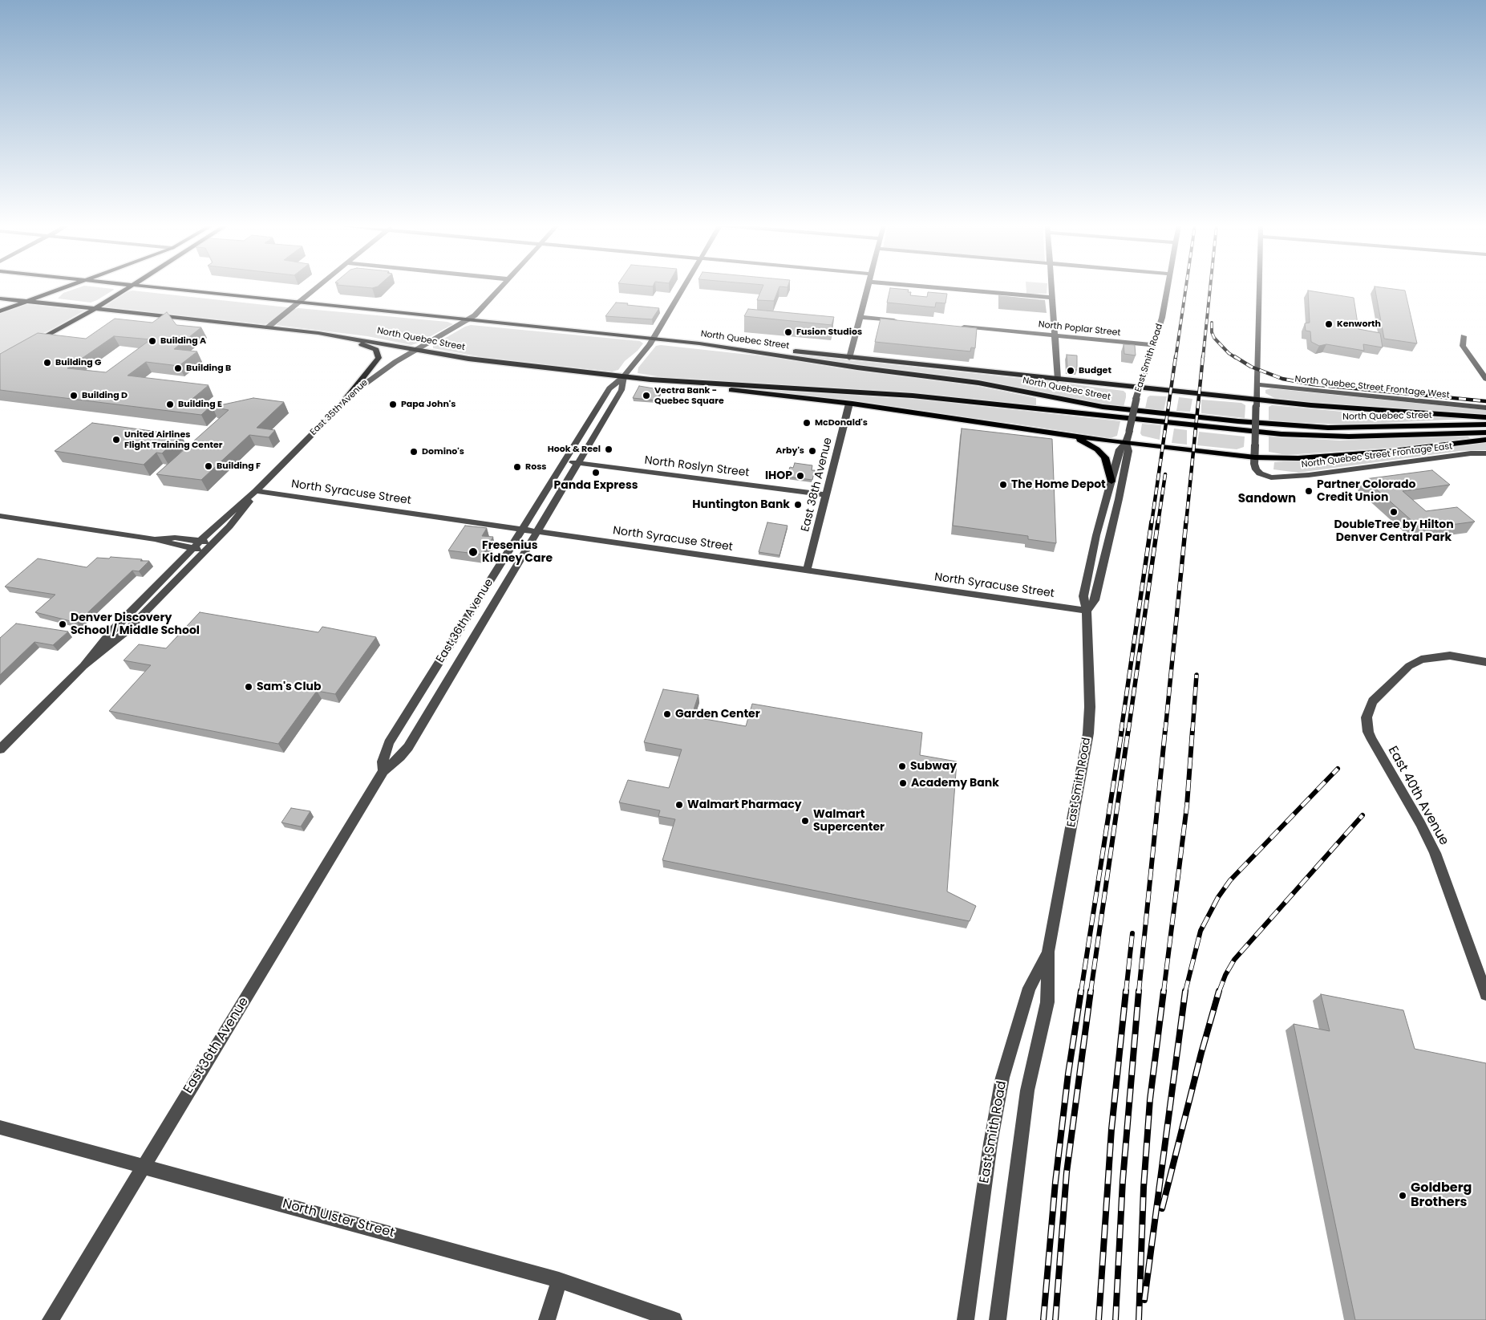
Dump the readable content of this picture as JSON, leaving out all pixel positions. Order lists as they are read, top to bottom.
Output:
{
  "streets": {
    "main road": ["North Quebec Street"],
    "street": [
      "North Poplar Street",
      "East Smith Road",
      "North Quebec Street Frontage West",
      "East 35th Avenue",
      "North Quebec Street Frontage East",
      "North Roslyn Street",
      "East 38th Avenue",
      "North Syracuse Street",
      "East 36th Avenue",
      "East 40th Avenue",
      "North Ulster Street"
    ]
  },
  "crossings": [
    ["North Poplar Street", "East Smith Road"],
    ["North Quebec Street", "East 35th Avenue"],
    ["North Quebec Street", "East 36th Avenue"],
    ["East Smith Road", "North Syracuse Street"],
    ["East 35th Avenue", "North Syracuse Street"],
    ["North Roslyn Street", "East 38th Avenue"],
    ["North Roslyn Street", "East 36th Avenue"],
    ["East 38th Avenue", "North Syracuse Street"],
    ["North Syracuse Street", "East 36th Avenue"],
    ["East 36th Avenue", "North Ulster Street"]
  ],
  "districts": ["Sandown"],
  "places": [
    "Kenworth",
    "Fusion Studios",
    "Building A",
    "Building G",
    "Building B",
    "Budget",
    "Building D",
    "Vectra Bank - Quebec Square",
    "Building E",
    "Papa John's",
    "McDonald's",
    "United Airlines Flight Training Center",
    "Hook & Reel",
    "Arby's",
    "Domino's",
    "Building F",
    "Ross",
    "Panda Express",
    "IHOP",
    "The Home Depot",
    "Partner Colorado Credit Union",
    "Huntington Bank",
    "DoubleTree by Hilton Denver Central Park",
    "Fresenius Kidney Care",
    "Denver Discovery School / Middle School",
    "Sam's Club",
    "Garden Center",
    "Subway",
    "Academy Bank",
    "Walmart Pharmacy",
    "Walmart Supercenter",
    "Goldberg Brothers"
  ]
}
